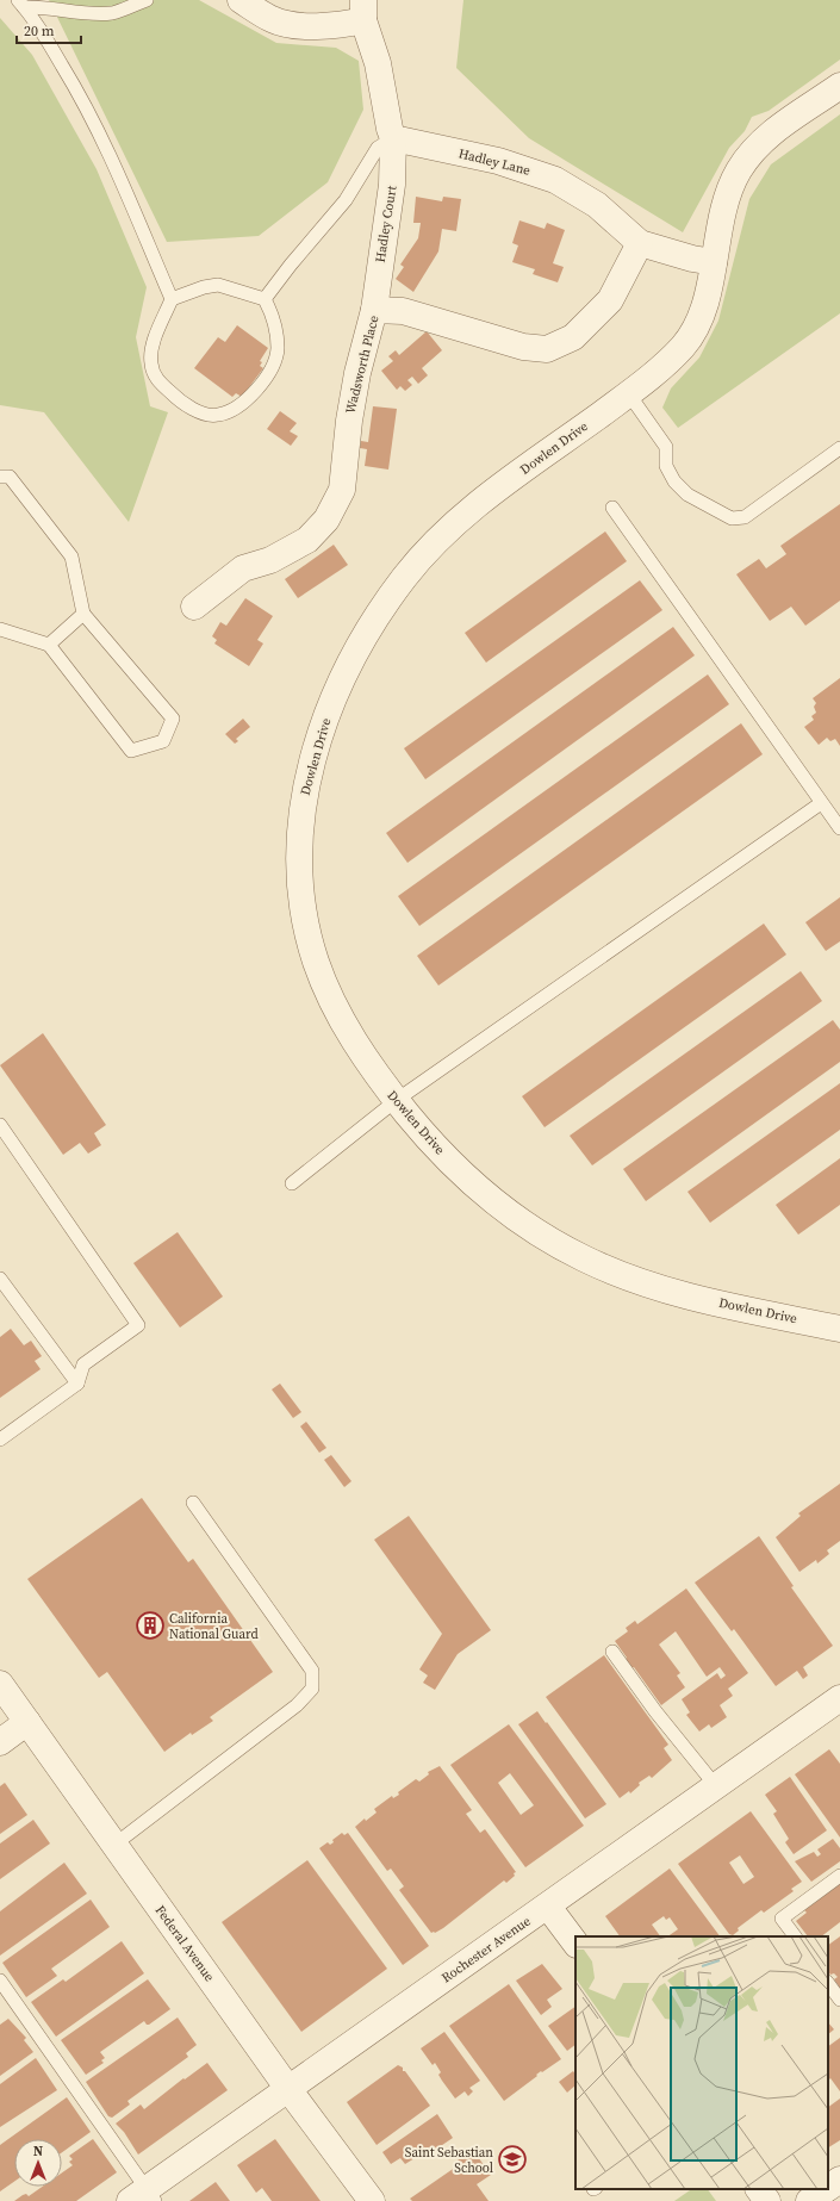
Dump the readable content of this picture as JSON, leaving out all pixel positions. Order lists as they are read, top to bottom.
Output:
{
  "streets": {
    "street": [
      "Hadley Lane",
      "Hadley Court",
      "Wadsworth Place",
      "Dowlen Drive",
      "Federal Avenue",
      "Rochester Avenue"
    ]
  },
  "crossings": [
    ["Hadley Lane", "Hadley Court"],
    ["Hadley Lane", "Wadsworth Place"],
    ["Hadley Lane", "Dowlen Drive"],
    ["Hadley Court", "Wadsworth Place"],
    ["Federal Avenue", "Rochester Avenue"]
  ],
  "places": {
    "building": ["California National Guard"],
    "school or university": ["Saint Sebastian School"]
  },
  "scale_bar": "20 m",
  "north": "top"
}
